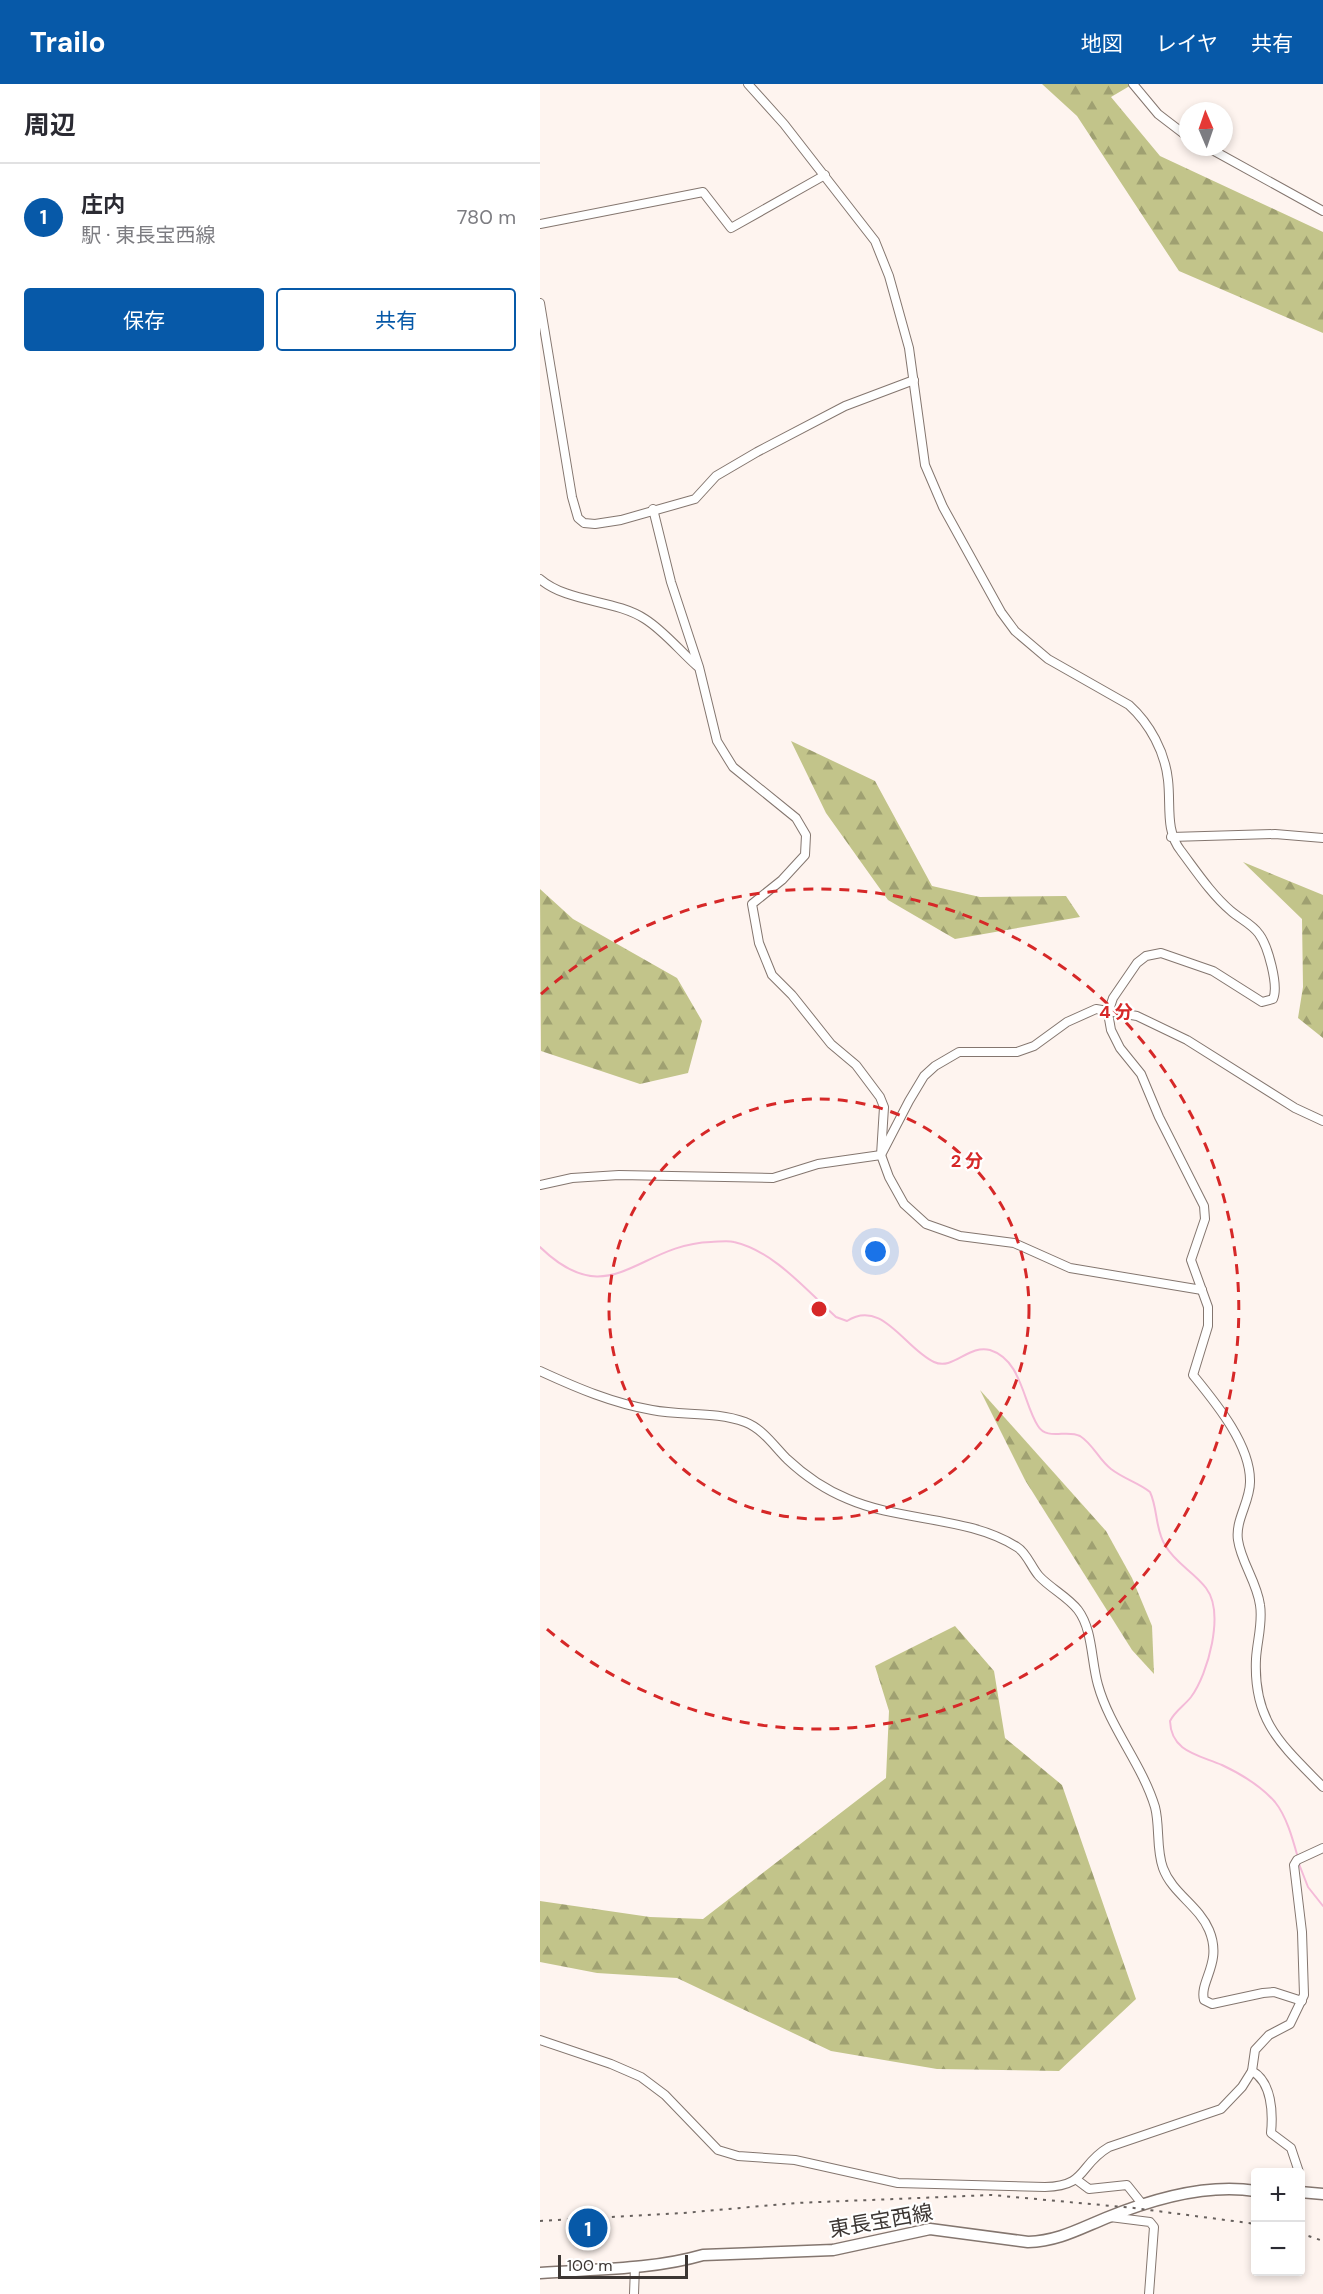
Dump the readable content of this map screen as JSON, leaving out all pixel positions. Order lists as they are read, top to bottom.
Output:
{
  "streets": {
    "main road": ["東長宝西線"]
  },
  "scale_bar": "100 m",
  "north": "top",
  "page": {
    "header": "Trailo",
    "nav": ["地図", "レイヤ", "共有"],
    "heading": "周辺",
    "list": [
      {
        "mark": "1",
        "name": "庄内",
        "note": "駅 · 東長宝西線",
        "value": "780 m"
      }
    ],
    "buttons": ["保存", "共有"],
    "map_buttons": ["+", "−"],
    "pins": "1",
    "scale": "100 m"
  },
  "rings": ["4 分", "2 分"]
}
